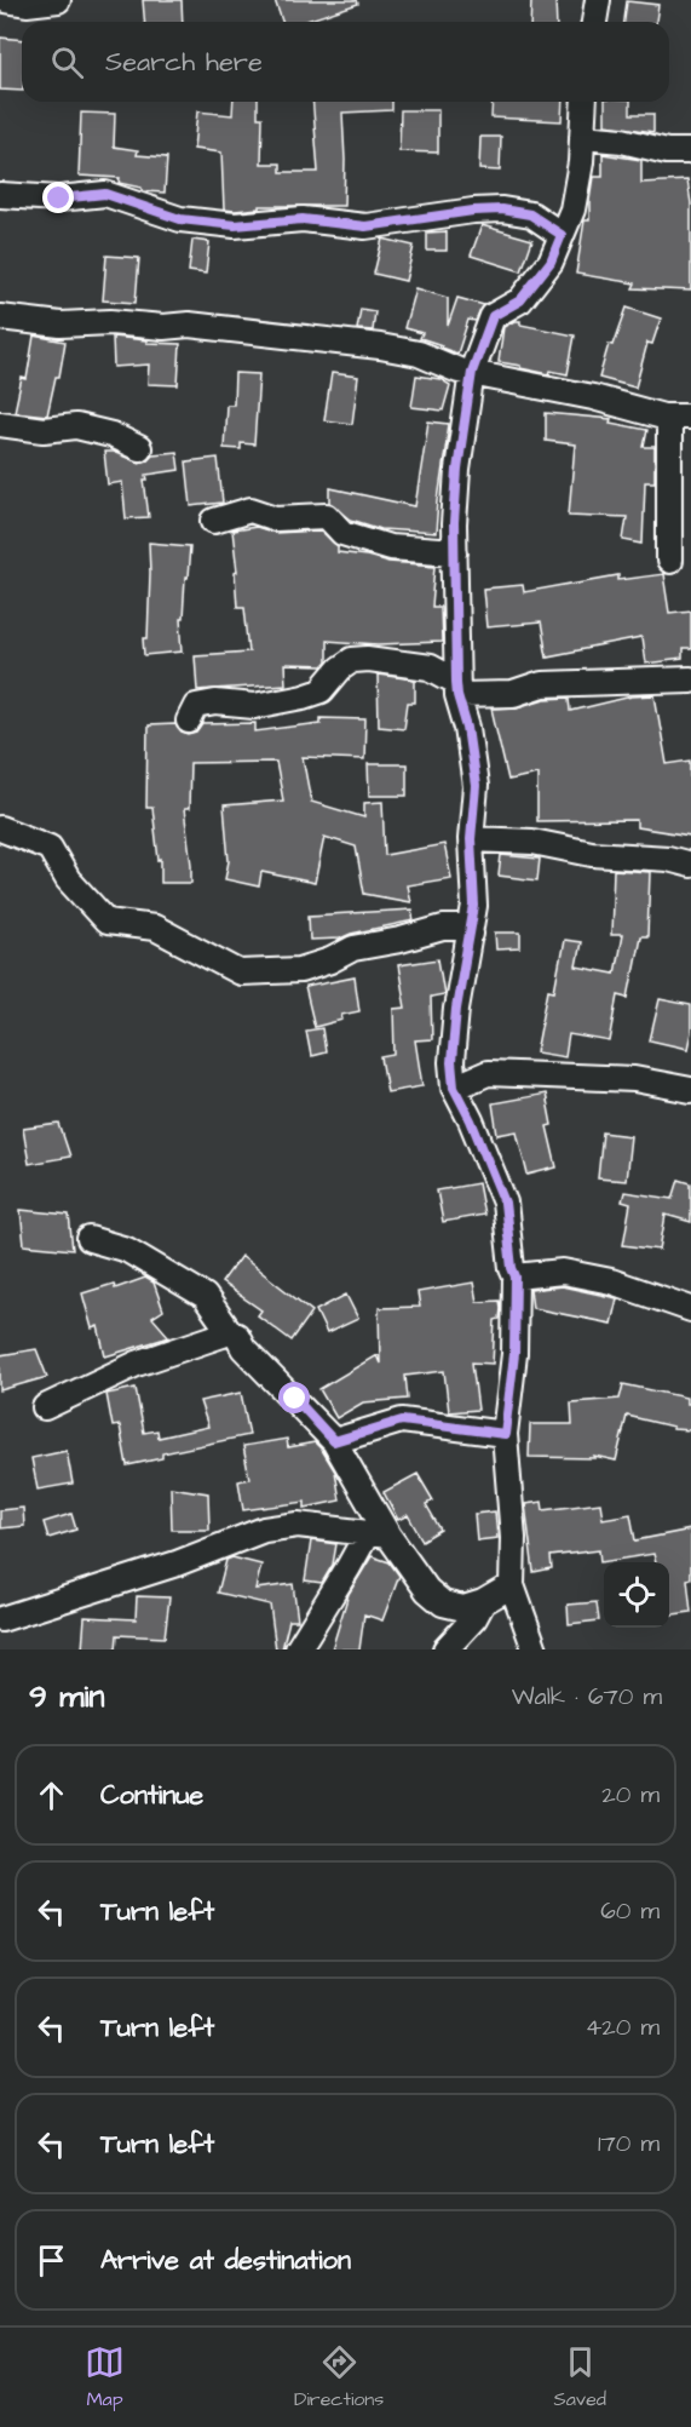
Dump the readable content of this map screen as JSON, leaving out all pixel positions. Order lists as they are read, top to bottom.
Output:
{
  "page": {
    "search": "Search here",
    "heading": ["9 min", "Walk · 670 m"],
    "list": [
      ["Continue", "20 m"],
      ["Turn left", "60 m"],
      ["Turn left", "420 m"],
      ["Turn left", "170 m"],
      "Arrive at destination"
    ],
    "nav": ["Map", "Directions", "Saved"]
  }
}
